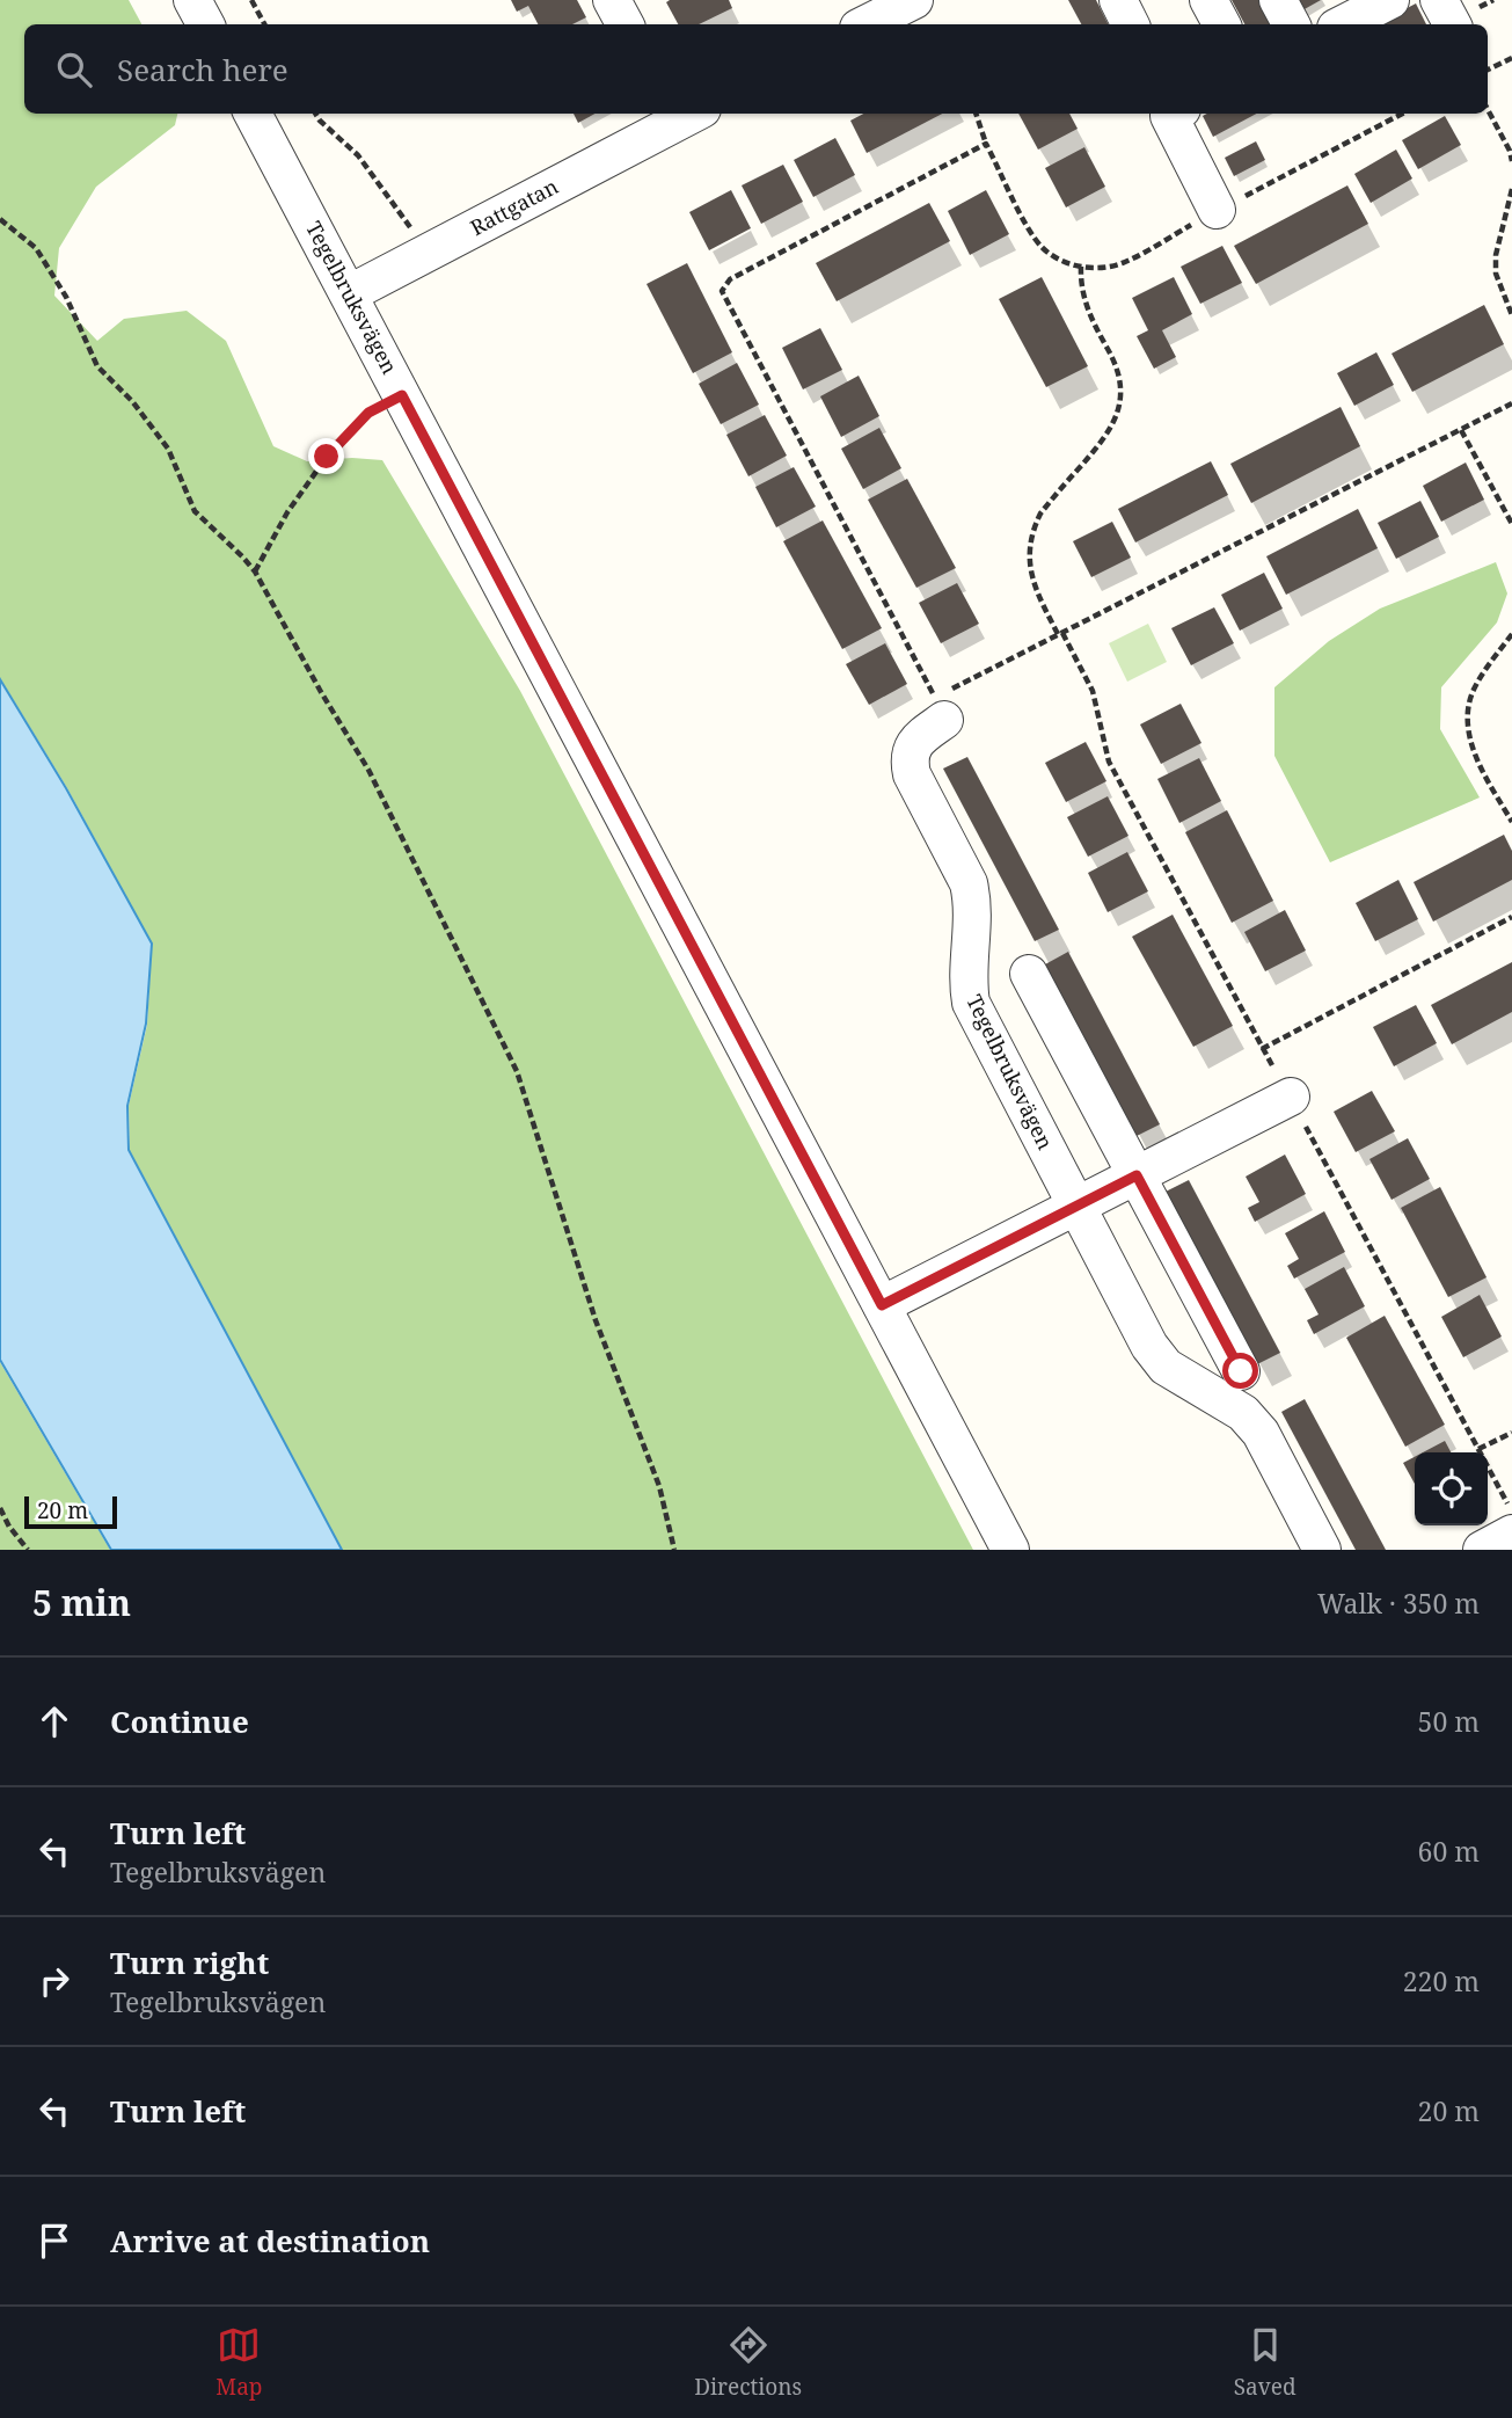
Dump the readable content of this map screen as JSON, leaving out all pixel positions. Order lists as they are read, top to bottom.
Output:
{
  "streets": {
    "street": ["Rattgatan", "Tegelbruksvägen"]
  },
  "crossings": [
    ["Rattgatan", "Tegelbruksvägen"]
  ],
  "scale_bar": "20 m",
  "page": {
    "search": "Search here",
    "scale": "20 m",
    "heading": ["5 min", "Walk · 350 m"],
    "list": [
      ["Continue", "50 m"],
      ["Turn left", "Tegelbruksvägen", "60 m"],
      ["Turn right", "Tegelbruksvägen", "220 m"],
      ["Turn left", "20 m"],
      "Arrive at destination"
    ],
    "nav": ["Map", "Directions", "Saved"]
  }
}
